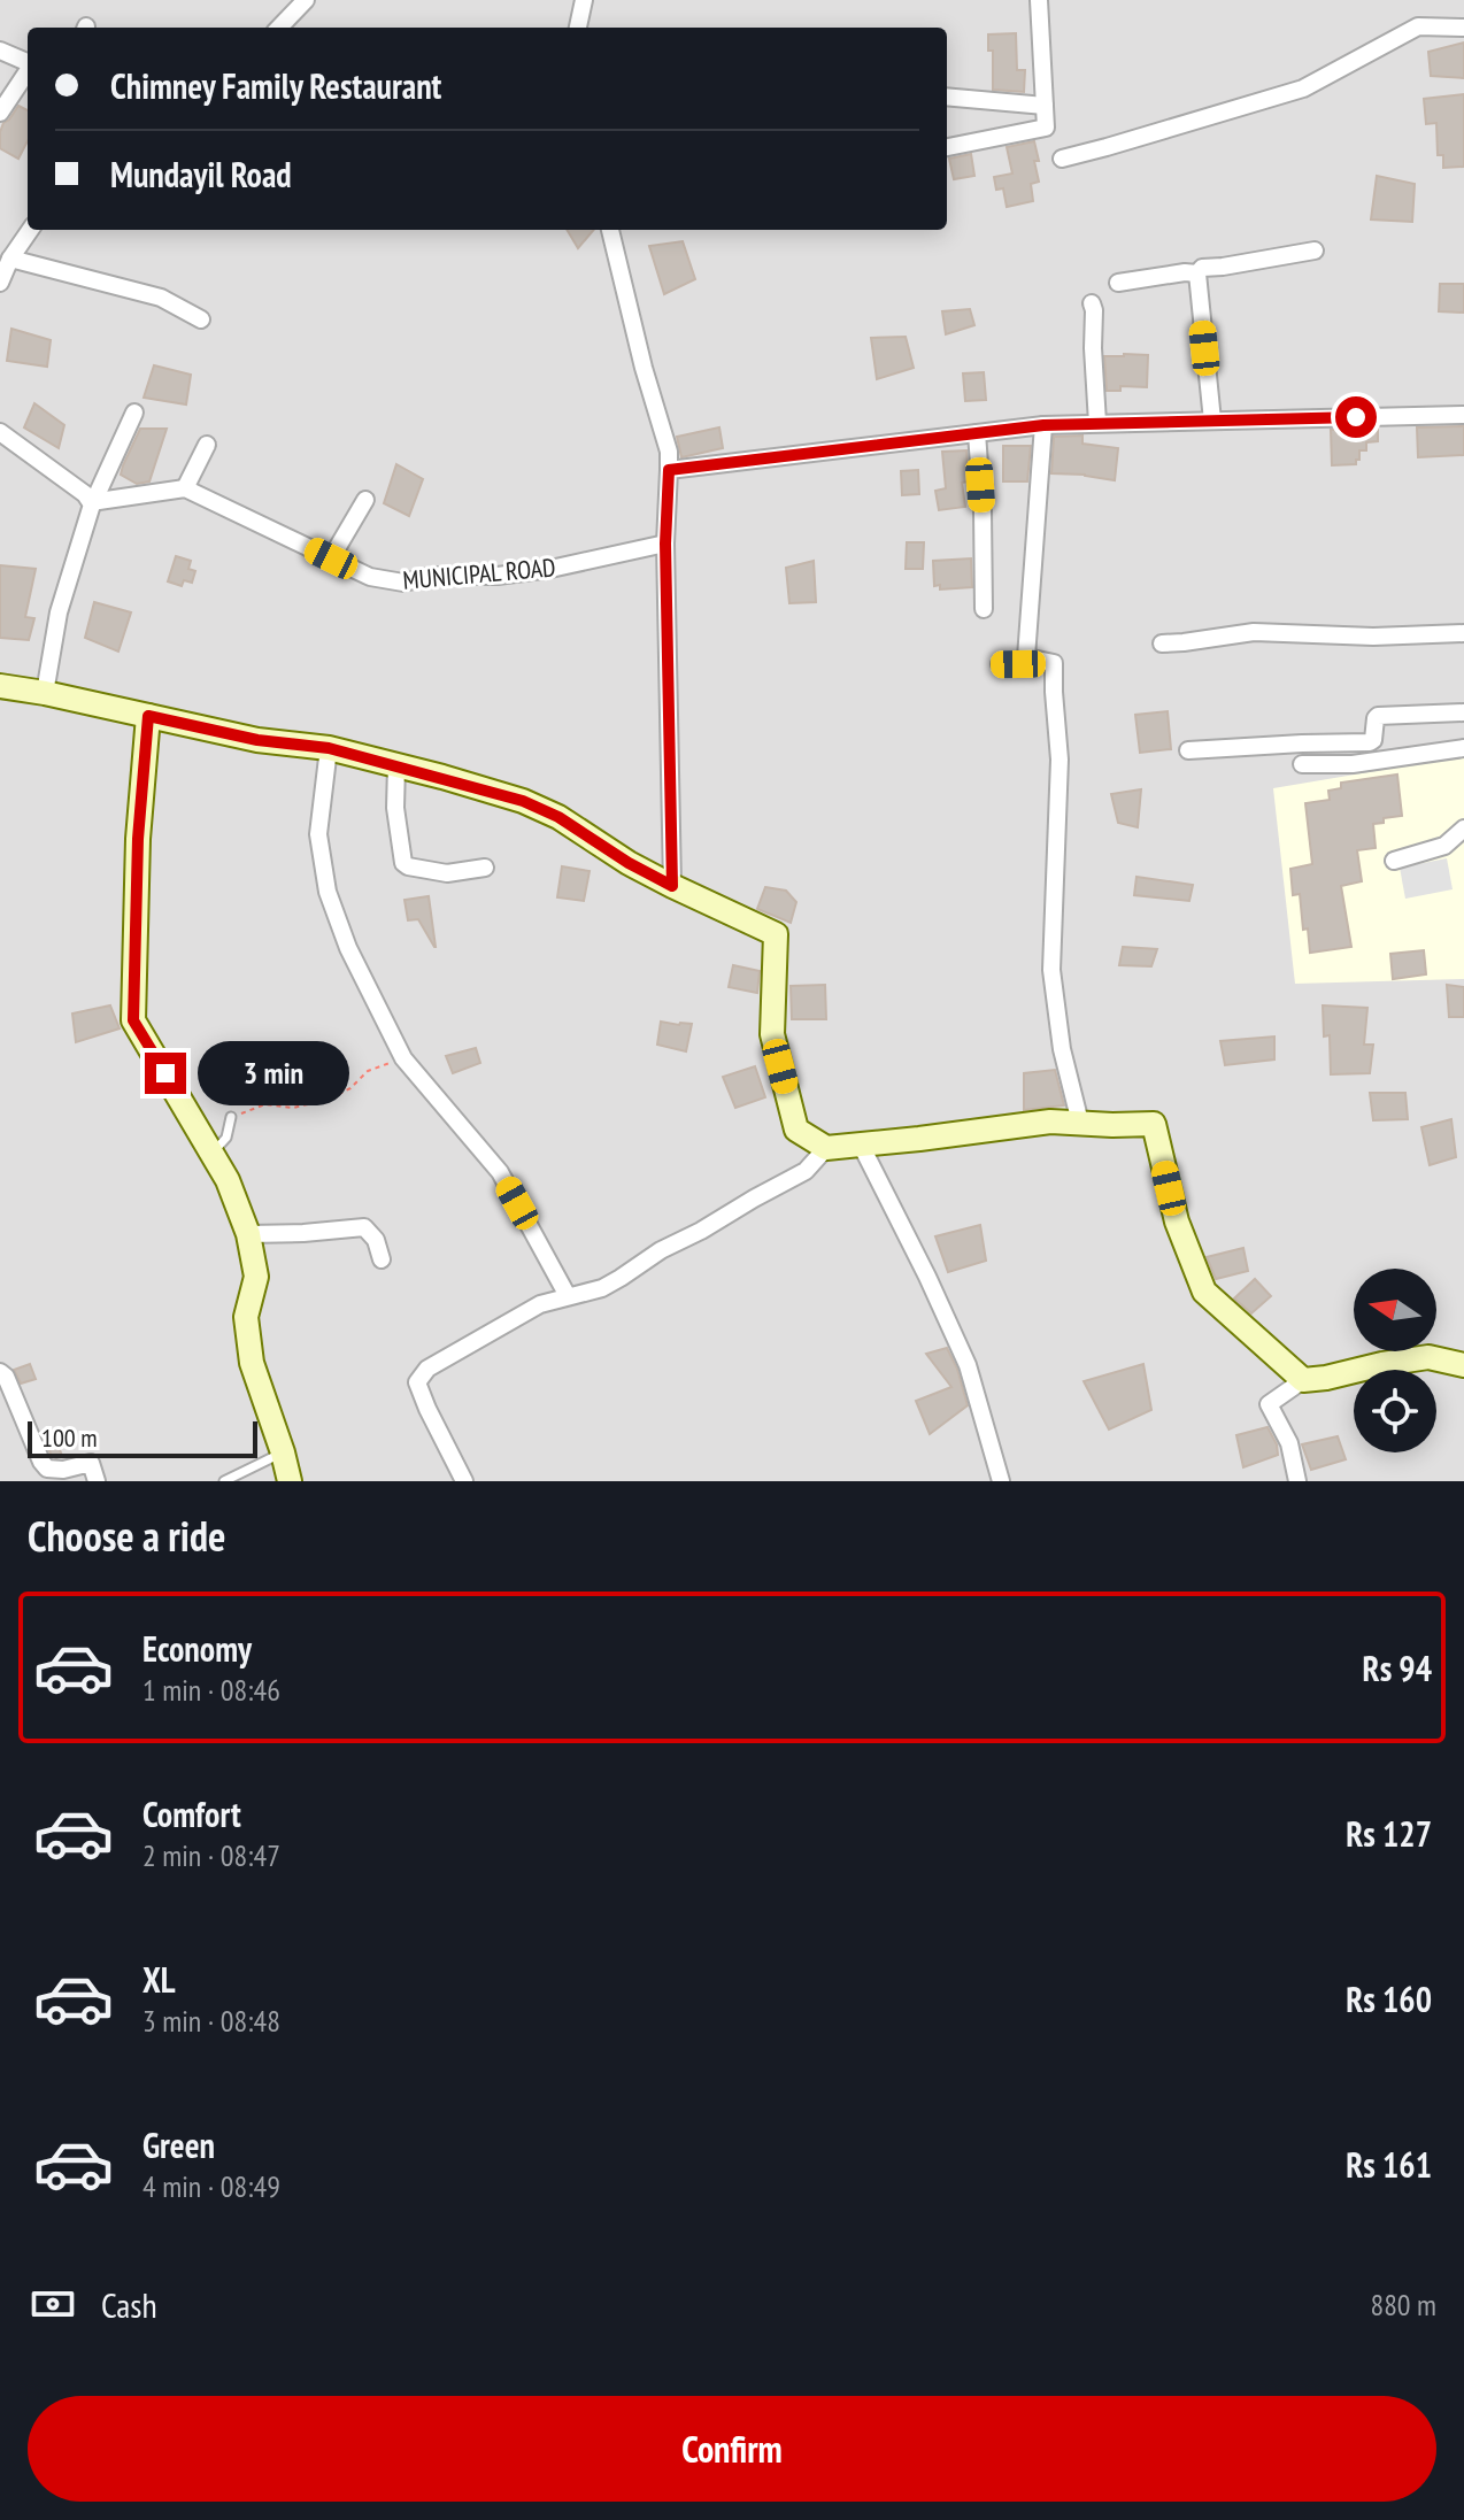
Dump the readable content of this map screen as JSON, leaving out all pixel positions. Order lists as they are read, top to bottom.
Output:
{
  "streets": {
    "street": ["MUNICIPAL ROAD"]
  },
  "scale_bar": "100 m",
  "north": "left",
  "page": {
    "banner": ["Chimney Family Restaurant", "Mundayil Road"],
    "bubble": "3 min",
    "scale": "100 m",
    "heading": "Choose a ride",
    "list": [
      {
        "name": "Economy",
        "note": "1 min · 08:46",
        "value": "Rs 94"
      },
      {
        "name": "Comfort",
        "note": "2 min · 08:47",
        "value": "Rs 127"
      },
      {
        "name": "XL",
        "note": "3 min · 08:48",
        "value": "Rs 160"
      },
      {
        "name": "Green",
        "note": "4 min · 08:49",
        "value": "Rs 161"
      }
    ],
    "pay": ["Cash", "880 m"],
    "buttons": "Confirm"
  }
}
